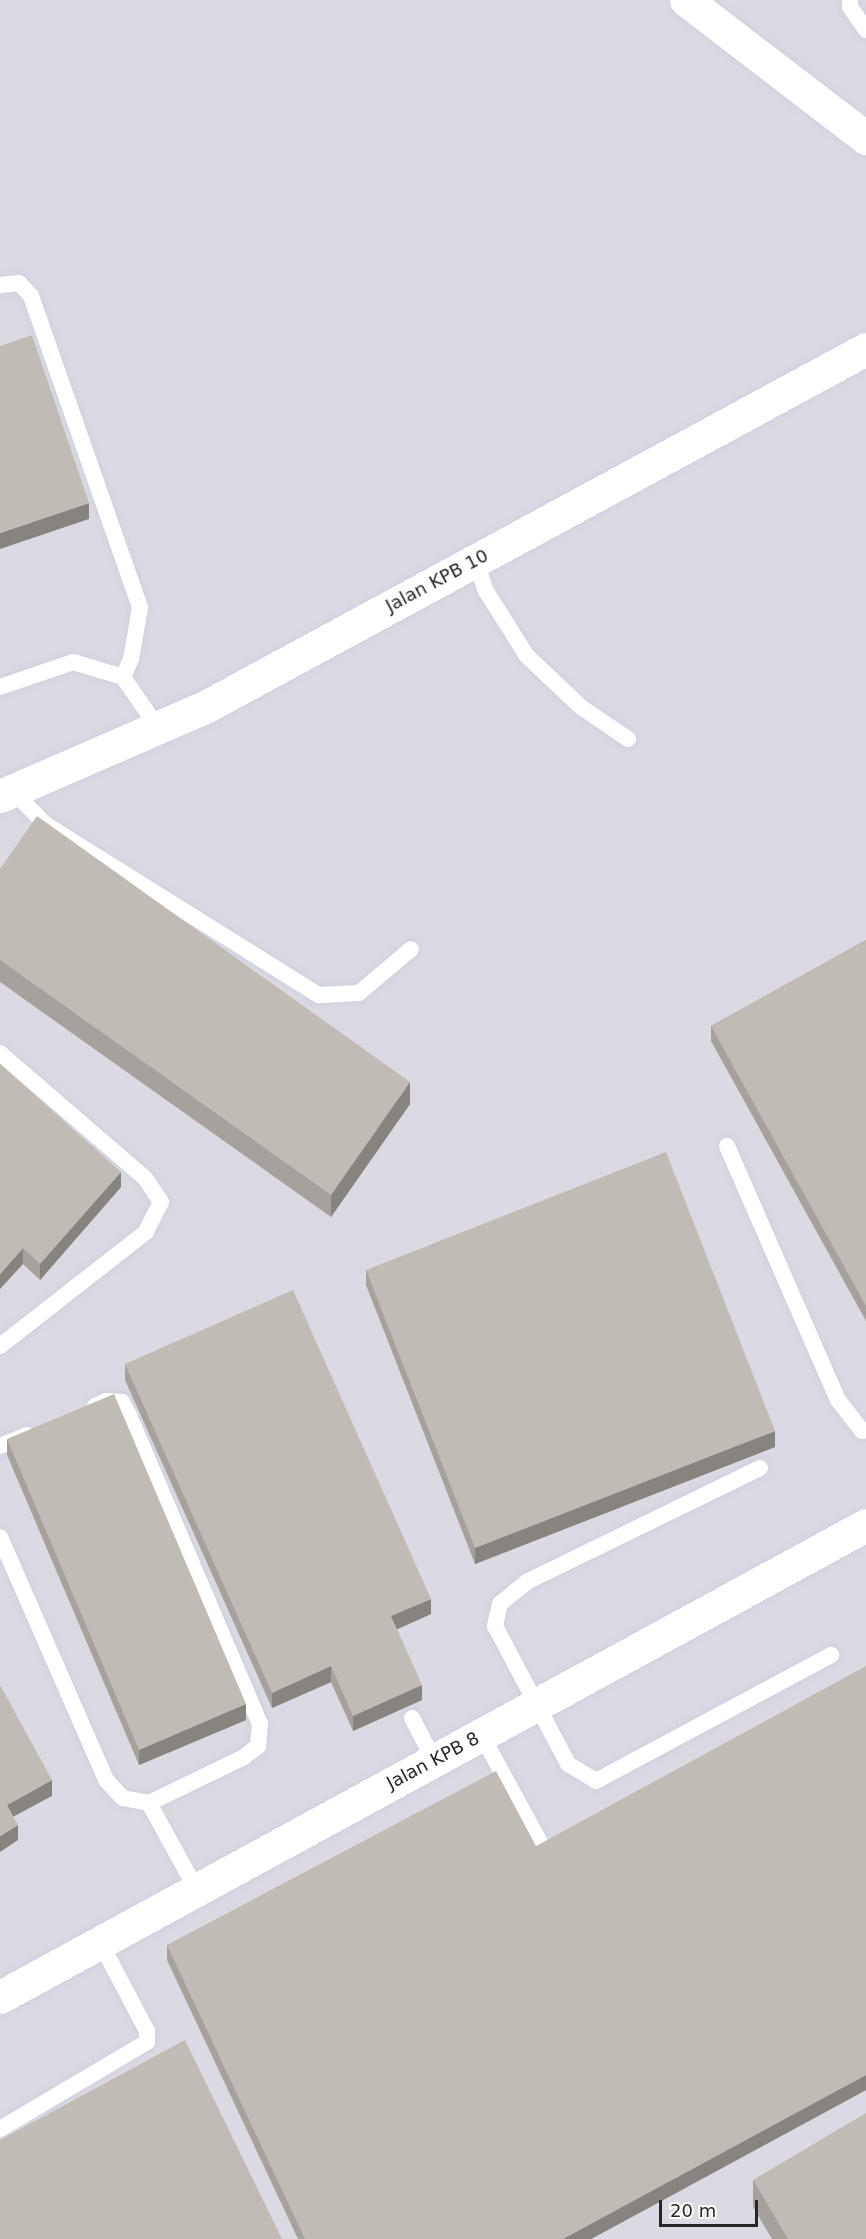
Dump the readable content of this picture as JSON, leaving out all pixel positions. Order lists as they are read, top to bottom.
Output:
{
  "streets": {
    "street": ["Jalan KPB 10", "Jalan KPB 8"]
  },
  "scale_bar": "20 m"
}
